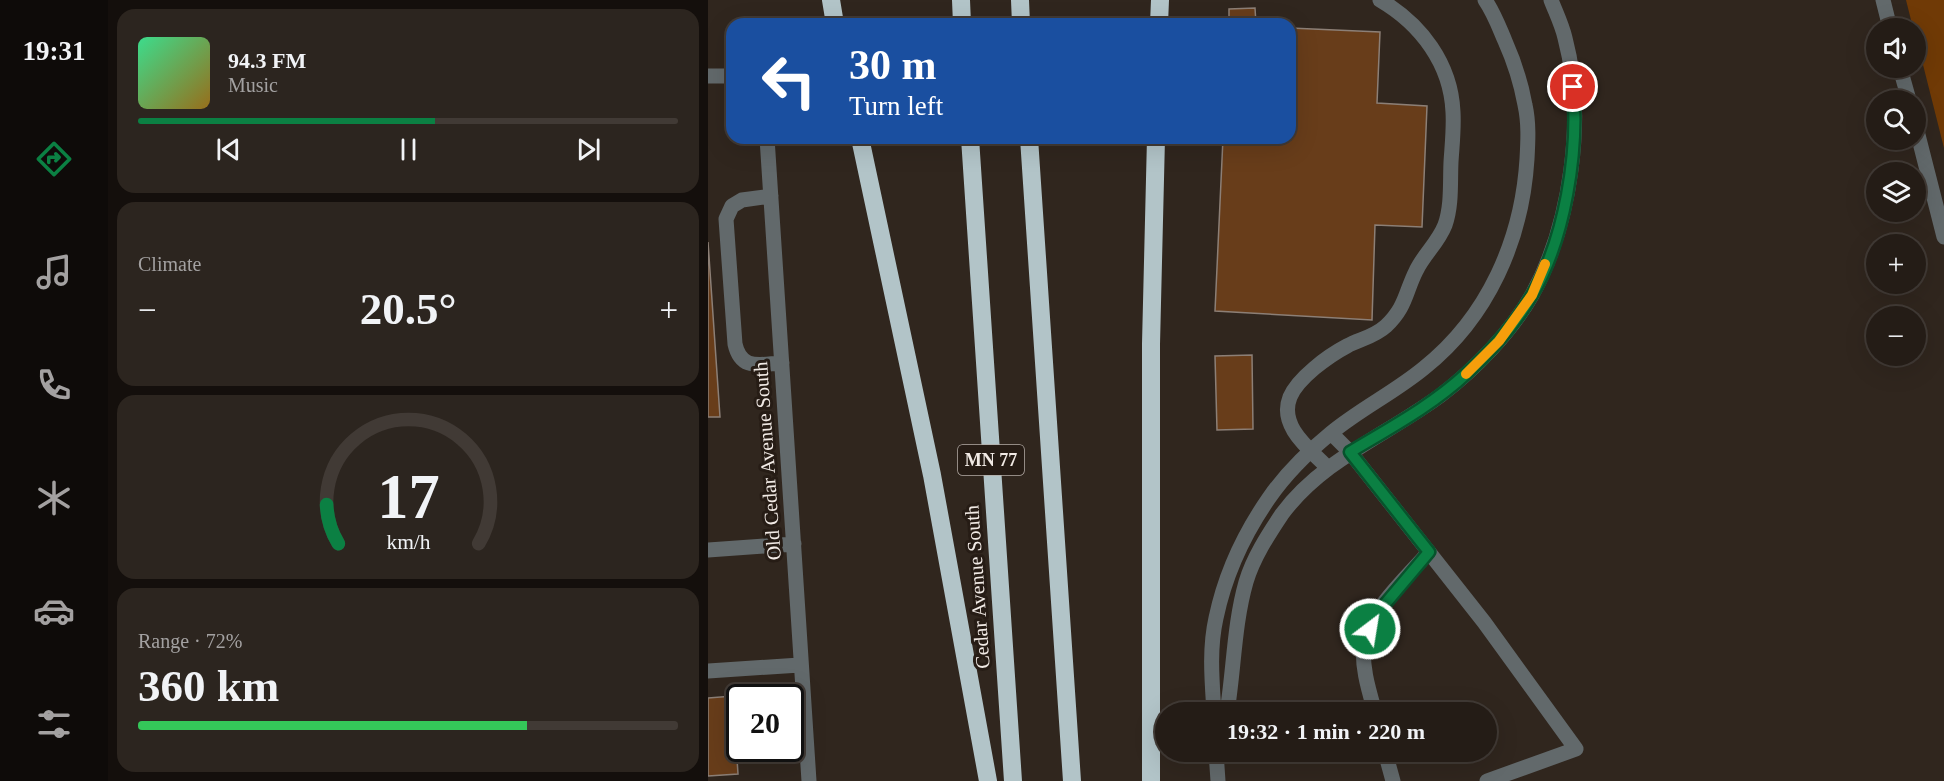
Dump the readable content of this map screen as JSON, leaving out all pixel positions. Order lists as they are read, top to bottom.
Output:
{
  "streets": {
    "highway": ["MN 77", "Cedar Avenue South"],
    "street": ["Old Cedar Avenue South"]
  },
  "page": {
    "tabs": "19:31",
    "map_buttons": ["+", "−"],
    "turn": ["30 m", "Turn left"],
    "song": ["94.3 FM", "Music"],
    "tile": [
      "Climate",
      ["Range · 72%", "360 km"]
    ],
    "heat": ["−", "20.5°", "+"],
    "limit": "20",
    "trip": "19:32 · 1 min · 220 m",
    "gauge": ["17", "km/h"]
  }
}
